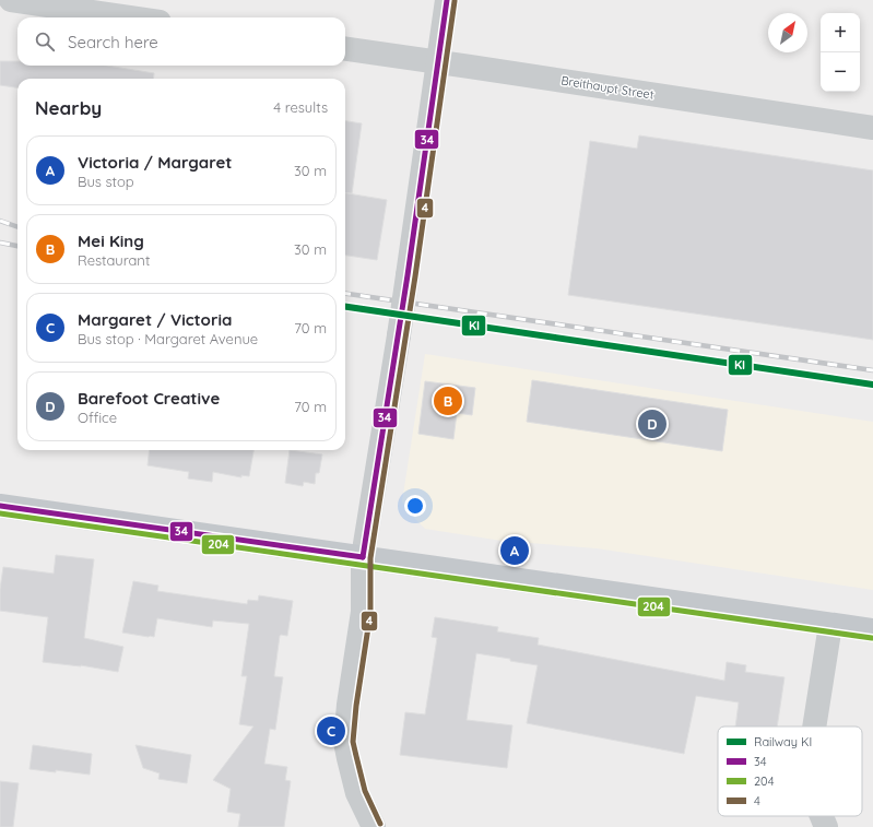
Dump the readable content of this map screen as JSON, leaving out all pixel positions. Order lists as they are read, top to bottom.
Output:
{
  "streets": {
    "street": ["Breithaupt Street"]
  },
  "lines": [
    "transit line 34",
    "transit line 4",
    "rail line KI",
    "transit line 204"
  ],
  "legend": [
    "Railway KI",
    "34",
    "204",
    "4"
  ],
  "north": "top right",
  "page": {
    "map_buttons": ["+", "−"],
    "search": "Search here",
    "heading": ["Nearby", "4 results"],
    "list": [
      {
        "mark": "A",
        "name": "Victoria / Margaret",
        "note": "Bus stop",
        "value": "30 m"
      },
      {
        "mark": "B",
        "name": "Mei King",
        "note": "Restaurant",
        "value": "30 m"
      },
      {
        "mark": "C",
        "name": "Margaret / Victoria",
        "note": "Bus stop · Margaret Avenue",
        "value": "70 m"
      },
      {
        "mark": "D",
        "name": "Barefoot Creative",
        "note": "Office",
        "value": "70 m"
      }
    ],
    "pins": [
      "B",
      "D",
      "A",
      "C"
    ]
  }
}
